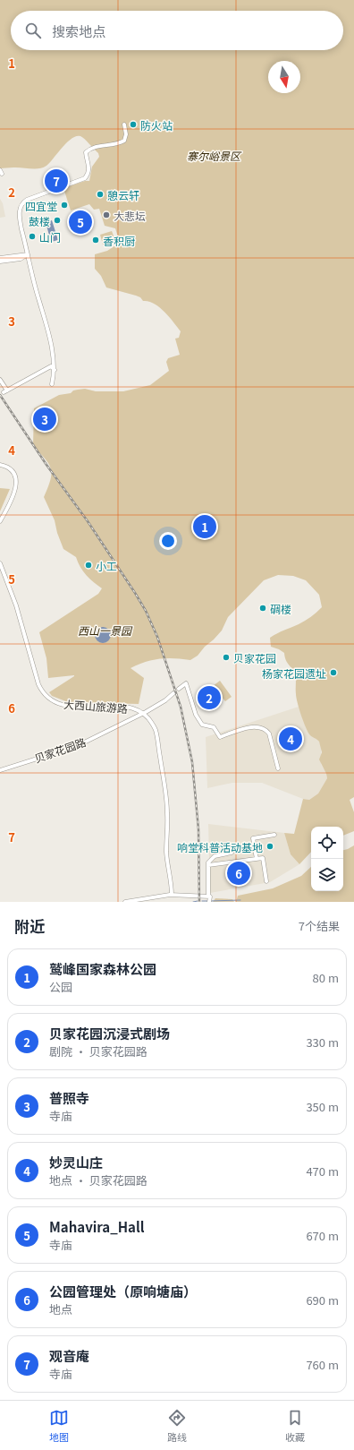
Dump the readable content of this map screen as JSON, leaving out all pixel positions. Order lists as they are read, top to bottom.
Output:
{
  "streets": {
    "street": ["大西山旅游路", "贝家花园路"]
  },
  "crossings": [
    ["大西山旅游路", "贝家花园路"]
  ],
  "parks": ["寨尔峪景区", "西山一景园"],
  "places": [
    "防火站",
    "憩云轩",
    "四宜堂",
    "大悲坛",
    "鼓楼",
    "山门",
    "香积厨",
    "小工",
    "碉楼",
    "贝家花园",
    "杨家花园遗址",
    "响堂科普活动基地"
  ],
  "north": "bottom",
  "page": {
    "search": "搜索地点",
    "pins": [
      "7",
      "5",
      "3",
      "1",
      "2",
      "4",
      "6"
    ],
    "heading": ["附近", "7个结果"],
    "list": [
      {
        "mark": "1",
        "name": "鹫峰国家森林公园",
        "note": "公园",
        "value": "80 m"
      },
      {
        "mark": "2",
        "name": "贝家花园沉浸式剧场",
        "note": "剧院 · 贝家花园路",
        "value": "330 m"
      },
      {
        "mark": "3",
        "name": "普照寺",
        "note": "寺庙",
        "value": "350 m"
      },
      {
        "mark": "4",
        "name": "妙灵山庄",
        "note": "地点 · 贝家花园路",
        "value": "470 m"
      },
      {
        "mark": "5",
        "name": "Mahavira_Hall",
        "note": "寺庙",
        "value": "670 m"
      },
      {
        "mark": "6",
        "name": "公园管理处（原响塘庙）",
        "note": "地点",
        "value": "690 m"
      },
      {
        "mark": "7",
        "name": "观音庵",
        "note": "寺庙",
        "value": "760 m"
      }
    ],
    "nav": ["地图", "路线", "收藏"]
  },
  "grid": {
    "rows": [
      "1",
      "2",
      "3",
      "4",
      "5",
      "6",
      "7"
    ]
  }
}
